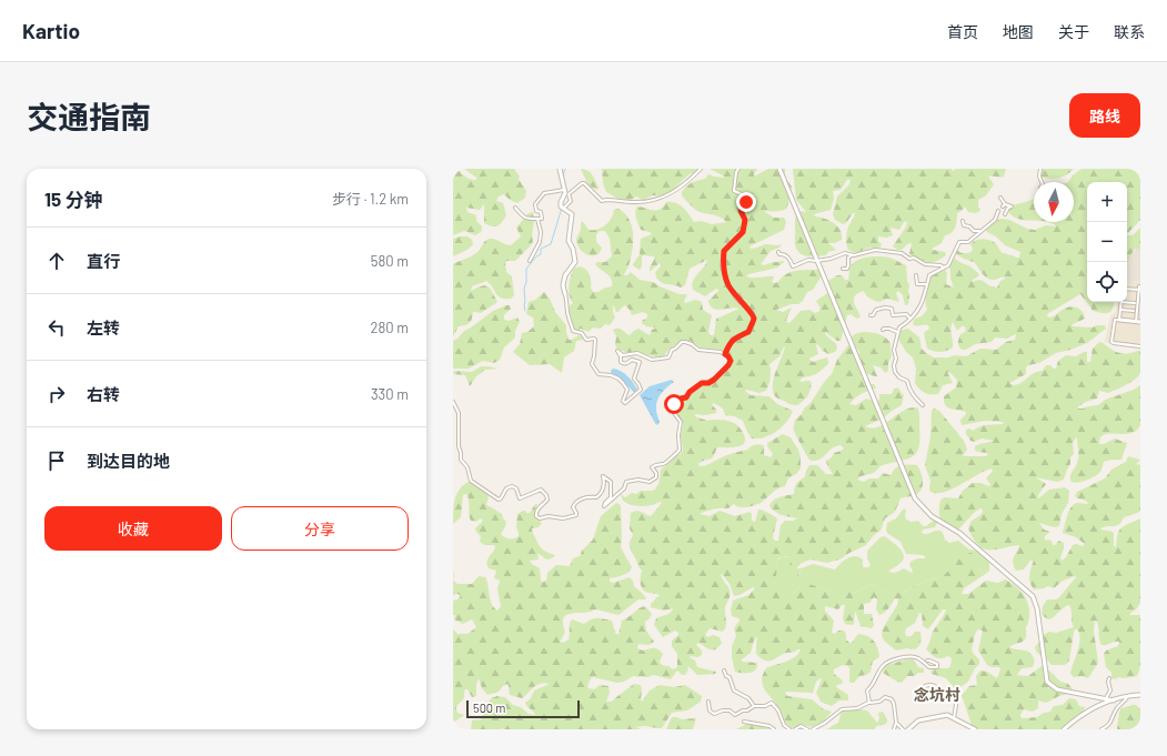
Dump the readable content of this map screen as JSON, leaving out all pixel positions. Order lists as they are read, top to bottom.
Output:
{
  "districts": ["念坑村"],
  "scale_bar": "500 m",
  "north": "bottom",
  "page": {
    "header": "Kartio",
    "nav": [
      "首页",
      "地图",
      "关于",
      "联系"
    ],
    "title": "交通指南",
    "buttons": [
      "路线",
      ["收藏", "分享"]
    ],
    "heading": ["15 分钟", "步行 · 1.2 km"],
    "map_buttons": ["+", "−"],
    "list": [
      ["直行", "580 m"],
      ["左转", "280 m"],
      ["右转", "330 m"],
      "到达目的地"
    ],
    "scale": "500 m"
  }
}
